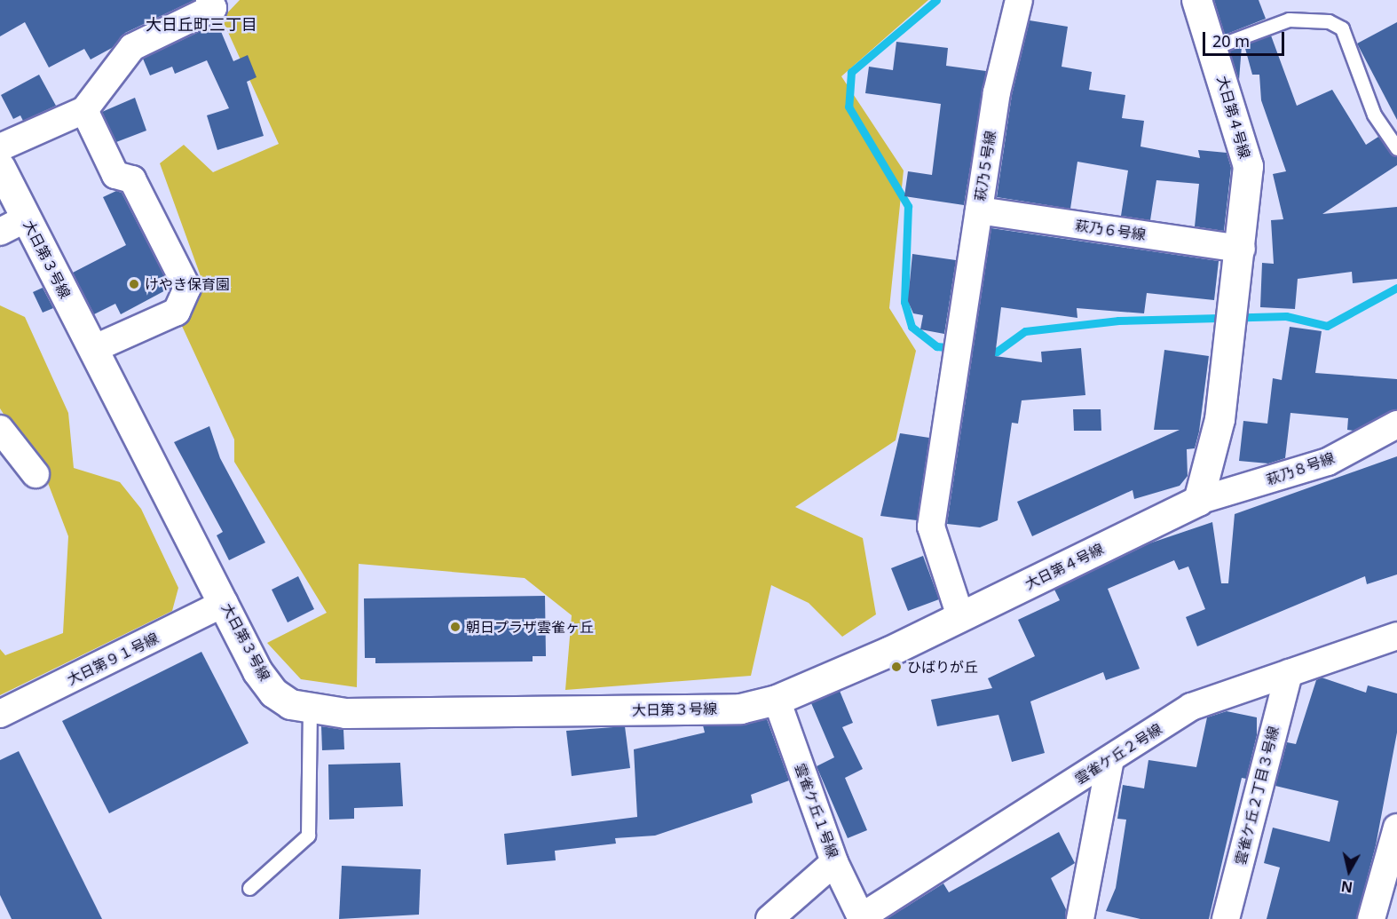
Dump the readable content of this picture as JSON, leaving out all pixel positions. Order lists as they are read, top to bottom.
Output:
{
  "streets": {
    "street": [
      "大日第４号線",
      "萩乃５号線",
      "萩乃６号線",
      "大日第３号線",
      "萩乃８号線",
      "大日第９１号線",
      "雲雀ケ丘２号線",
      "雲雀ケ丘２丁目３号線",
      "雲雀ケ丘１号線"
    ]
  },
  "crossings": [
    ["大日第４号線", "萩乃５号線"],
    ["大日第４号線", "萩乃６号線"],
    ["大日第４号線", "大日第３号線"],
    ["大日第４号線", "萩乃８号線"],
    ["大日第４号線", "雲雀ケ丘１号線"],
    ["萩乃５号線", "萩乃６号線"],
    ["大日第３号線", "大日第９１号線"],
    ["大日第３号線", "雲雀ケ丘１号線"],
    ["雲雀ケ丘２号線", "雲雀ケ丘２丁目３号線"],
    ["雲雀ケ丘２号線", "雲雀ケ丘１号線"]
  ],
  "districts": ["大日丘町三丁目"],
  "places": ["けやき保育園", "朝日プラザ雲雀ヶ丘", "ひばりが丘"],
  "scale_bar": "20 m",
  "north": "bottom"
}
